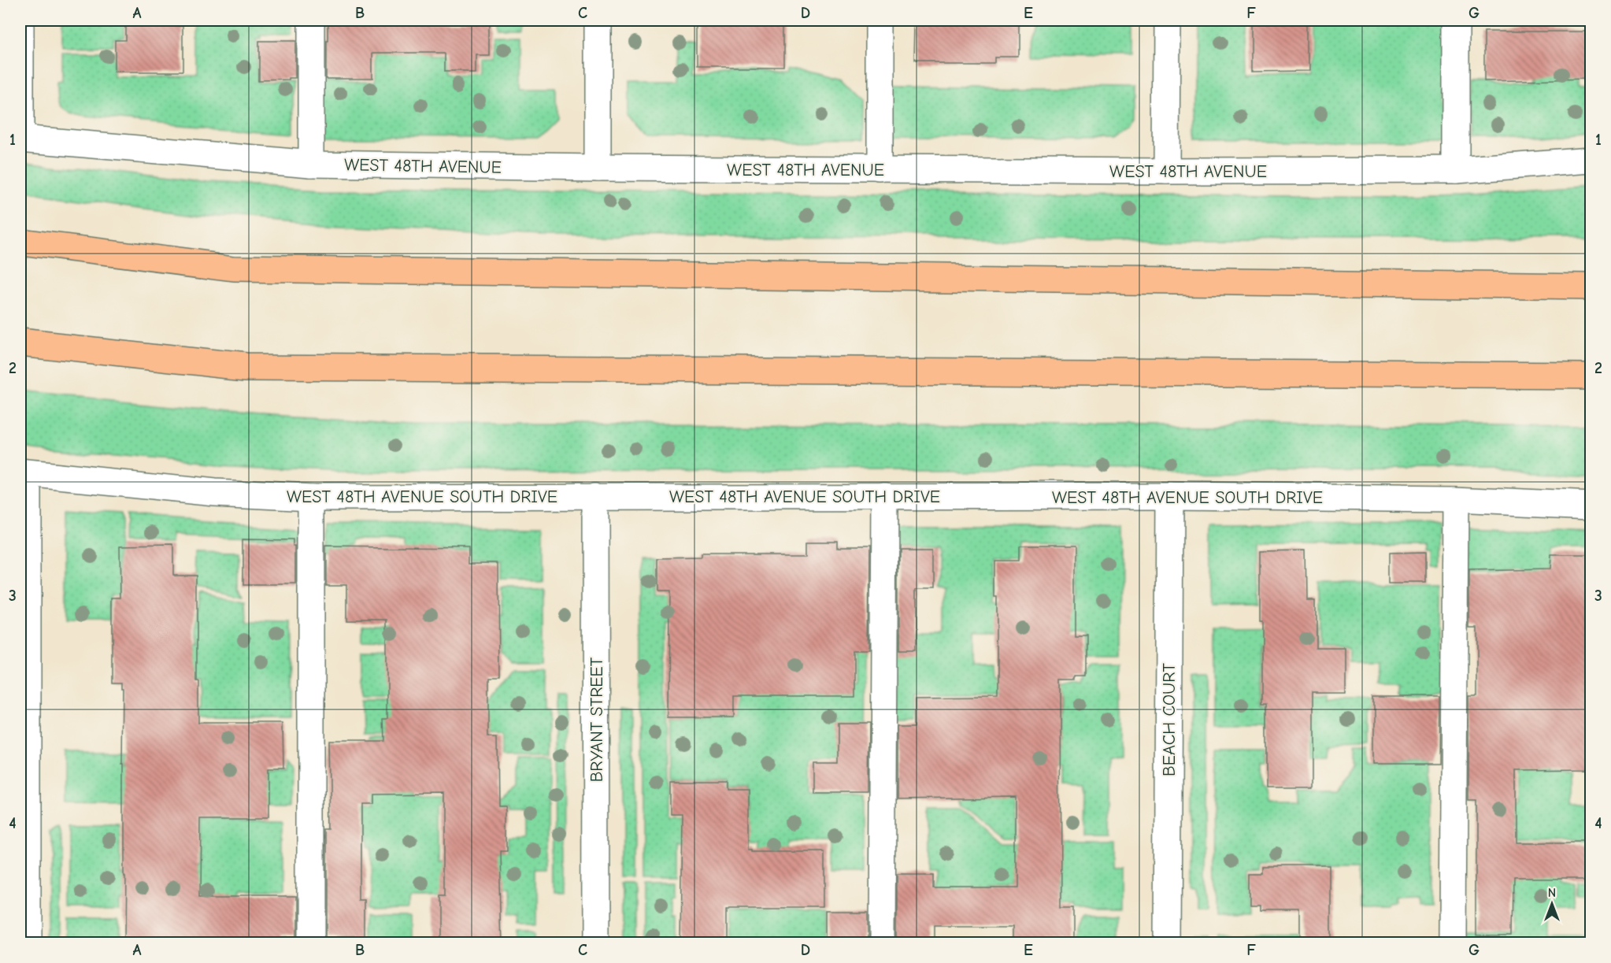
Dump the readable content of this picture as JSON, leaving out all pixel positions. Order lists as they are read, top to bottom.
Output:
{
  "streets": {
    "street": [
      "WEST 48TH AVENUE",
      "WEST 48TH AVENUE SOUTH DRIVE",
      "BRYANT STREET",
      "BEACH COURT"
    ]
  },
  "crossings": [
    ["WEST 48TH AVENUE SOUTH DRIVE", "BRYANT STREET"],
    ["WEST 48TH AVENUE SOUTH DRIVE", "BEACH COURT"]
  ],
  "north": "top",
  "grid": {
    "columns": [
      "A",
      "B",
      "C",
      "D",
      "E",
      "F",
      "G"
    ],
    "rows": [
      "1",
      "2",
      "3",
      "4"
    ]
  }
}
